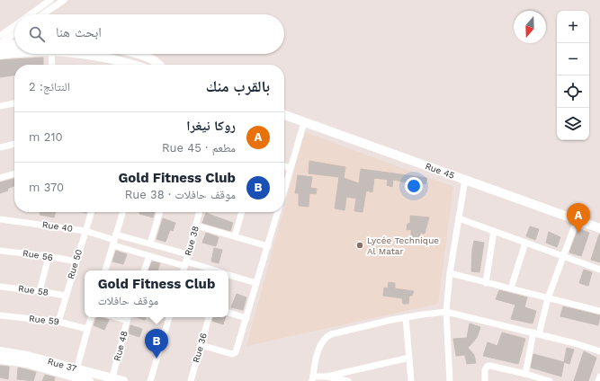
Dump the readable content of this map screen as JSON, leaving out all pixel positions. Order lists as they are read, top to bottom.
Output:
{
  "streets": {
    "street": [
      "Rue 45",
      "Rue 40",
      "Rue 38",
      "Rue 56",
      "Rue 50",
      "Rue 58",
      "Rue 59",
      "Rue 48",
      "Rue 36",
      "Rue 37"
    ]
  },
  "crossings": [
    ["Rue 40", "Rue 38"],
    ["Rue 40", "Rue 50"],
    ["Rue 56", "Rue 50"],
    ["Rue 50", "Rue 58"],
    ["Rue 50", "Rue 59"],
    ["Rue 48", "Rue 37"]
  ],
  "places": ["Lycée Technique Al Matar"],
  "north": "bottom",
  "page": {
    "map_buttons": ["+", "−"],
    "search": "ابحث هنا",
    "heading": ["بالقرب منك", "النتائج: 2"],
    "list": [
      {
        "mark": "A",
        "name": "روكا نيغرا",
        "note": "مطعم · Rue 45",
        "value": "210 m"
      },
      {
        "mark": "B",
        "name": "Gold Fitness Club",
        "note": "موقف حافلات · Rue 38",
        "value": "370 m"
      }
    ],
    "pins": ["A", "B"],
    "popup": ["Gold Fitness Club", "موقف حافلات"]
  }
}
